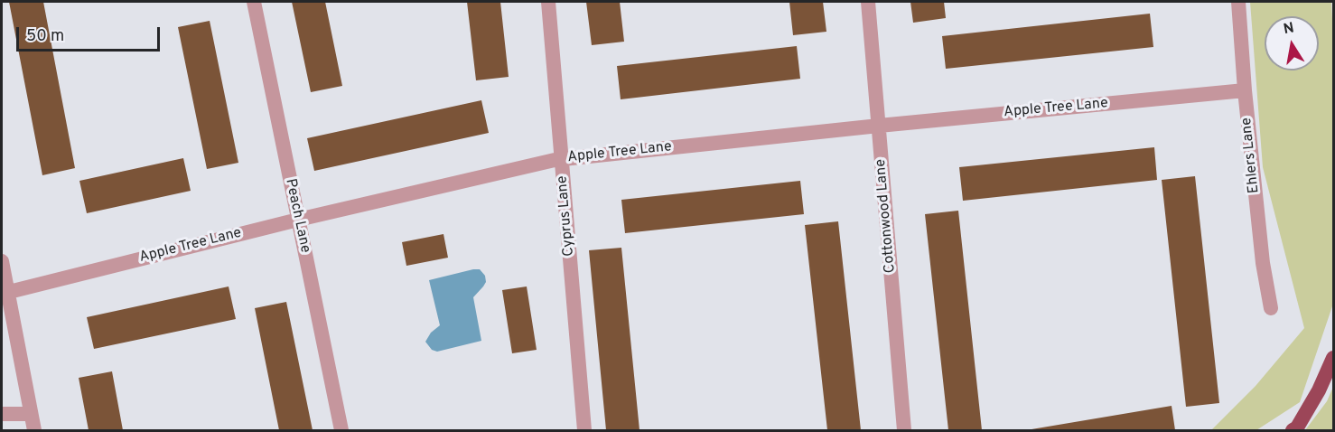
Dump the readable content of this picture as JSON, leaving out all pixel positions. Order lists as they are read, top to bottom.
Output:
{
  "streets": {
    "street": [
      "Apple Tree Lane",
      "Ehlers Lane",
      "Peach Lane",
      "Cyprus Lane",
      "Cottonwood Lane"
    ]
  },
  "crossings": [
    ["Apple Tree Lane", "Ehlers Lane"],
    ["Apple Tree Lane", "Peach Lane"],
    ["Apple Tree Lane", "Cyprus Lane"],
    ["Apple Tree Lane", "Cottonwood Lane"]
  ],
  "scale_bar": "50 m",
  "north": "top"
}
